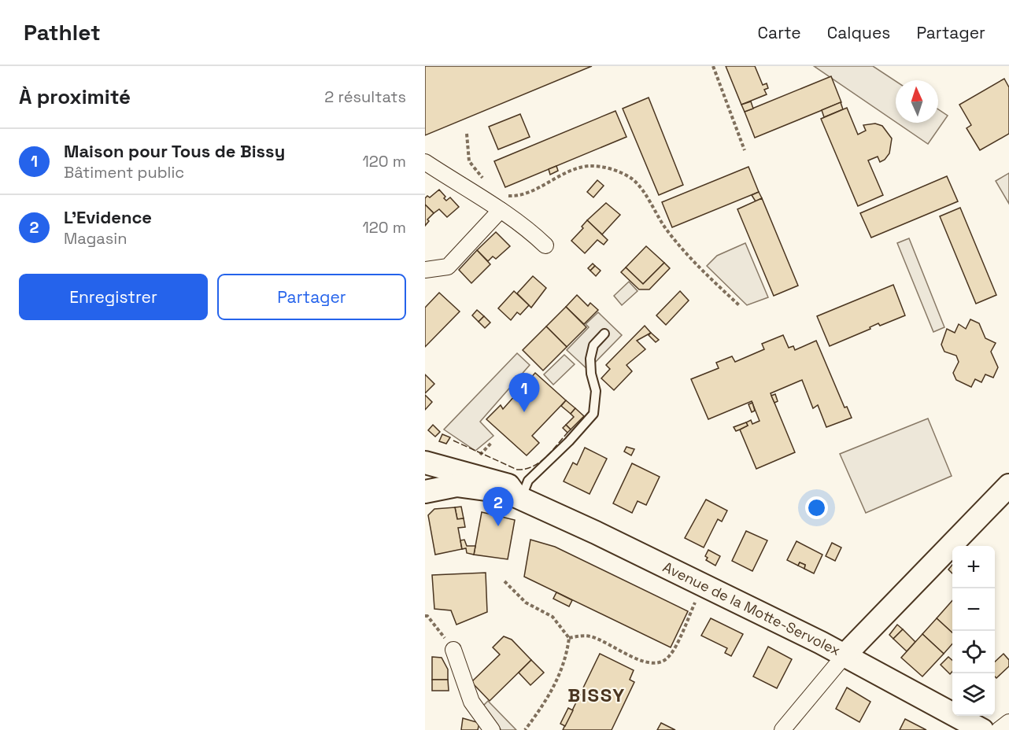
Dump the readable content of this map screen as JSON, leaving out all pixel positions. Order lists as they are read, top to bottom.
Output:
{
  "streets": {
    "main road": ["Avenue de la Motte-Servolex"]
  },
  "districts": ["BISSY"],
  "north": "top",
  "page": {
    "header": "Pathlet",
    "nav": ["Carte", "Calques", "Partager"],
    "heading": ["À proximité", "2 résultats"],
    "list": [
      {
        "mark": "1",
        "name": "Maison pour Tous de Bissy",
        "note": "Bâtiment public",
        "value": "120 m"
      },
      {
        "mark": "2",
        "name": "L'Evidence",
        "note": "Magasin",
        "value": "120 m"
      }
    ],
    "buttons": ["Enregistrer", "Partager"],
    "pins": ["1", "2"],
    "map_buttons": ["+", "−"]
  }
}
